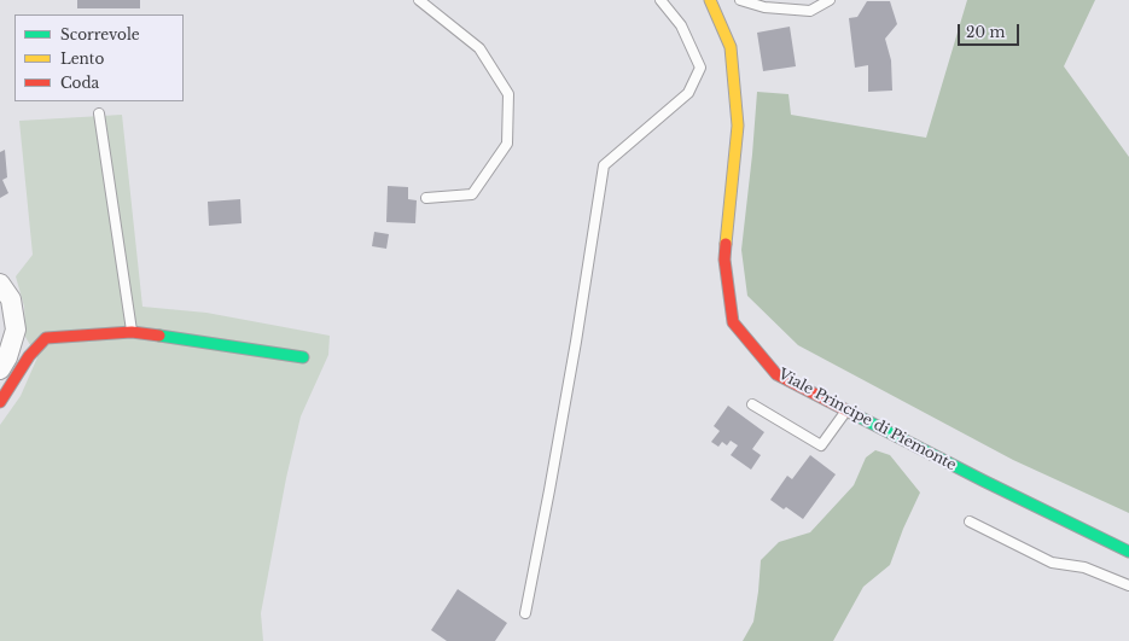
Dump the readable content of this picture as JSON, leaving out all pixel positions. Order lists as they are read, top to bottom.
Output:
{
  "streets": {
    "street": ["Viale Principe di Piemonte"]
  },
  "legend": ["Scorrevole", "Lento", "Coda"],
  "scale_bar": "20 m"
}
